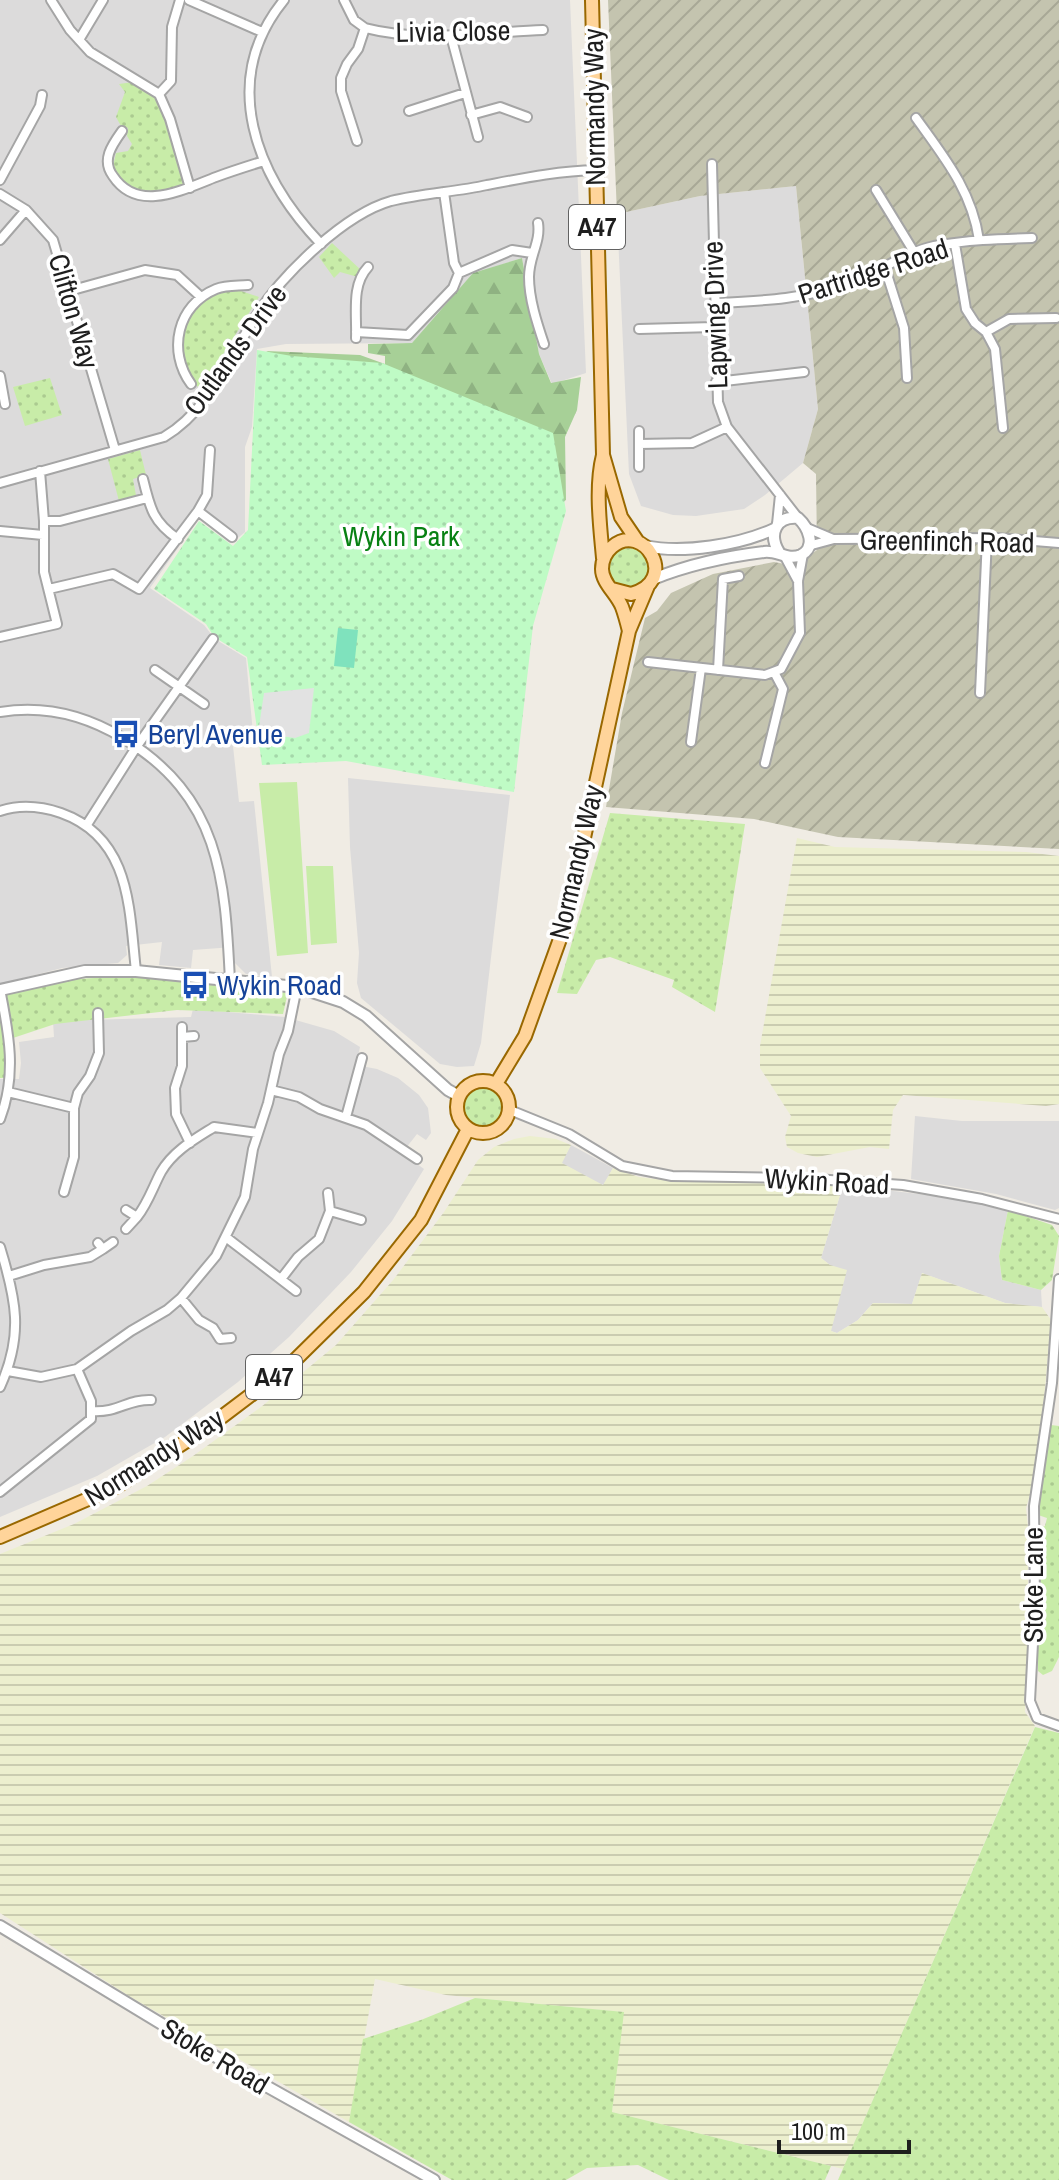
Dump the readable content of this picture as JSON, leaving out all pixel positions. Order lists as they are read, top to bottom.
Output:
{
  "streets": {
    "main road": ["Normandy Way", "A47"],
    "street": [
      "Livia Close",
      "Partridge Road",
      "Clifton Way",
      "Lapwing Drive",
      "Outlands Drive",
      "Greenfinch Road",
      "Wykin Road",
      "Stoke Lane",
      "Stoke Road"
    ]
  },
  "crossings": [
    ["Normandy Way", "Outlands Drive"],
    ["Normandy Way", "Wykin Road"],
    ["Partridge Road", "Lapwing Drive"],
    ["Clifton Way", "Outlands Drive"],
    ["Lapwing Drive", "Greenfinch Road"]
  ],
  "parks": ["Wykin Park"],
  "places": {
    "bus stop": ["Beryl Avenue", "Wykin Road"]
  },
  "scale_bar": "100 m"
}
